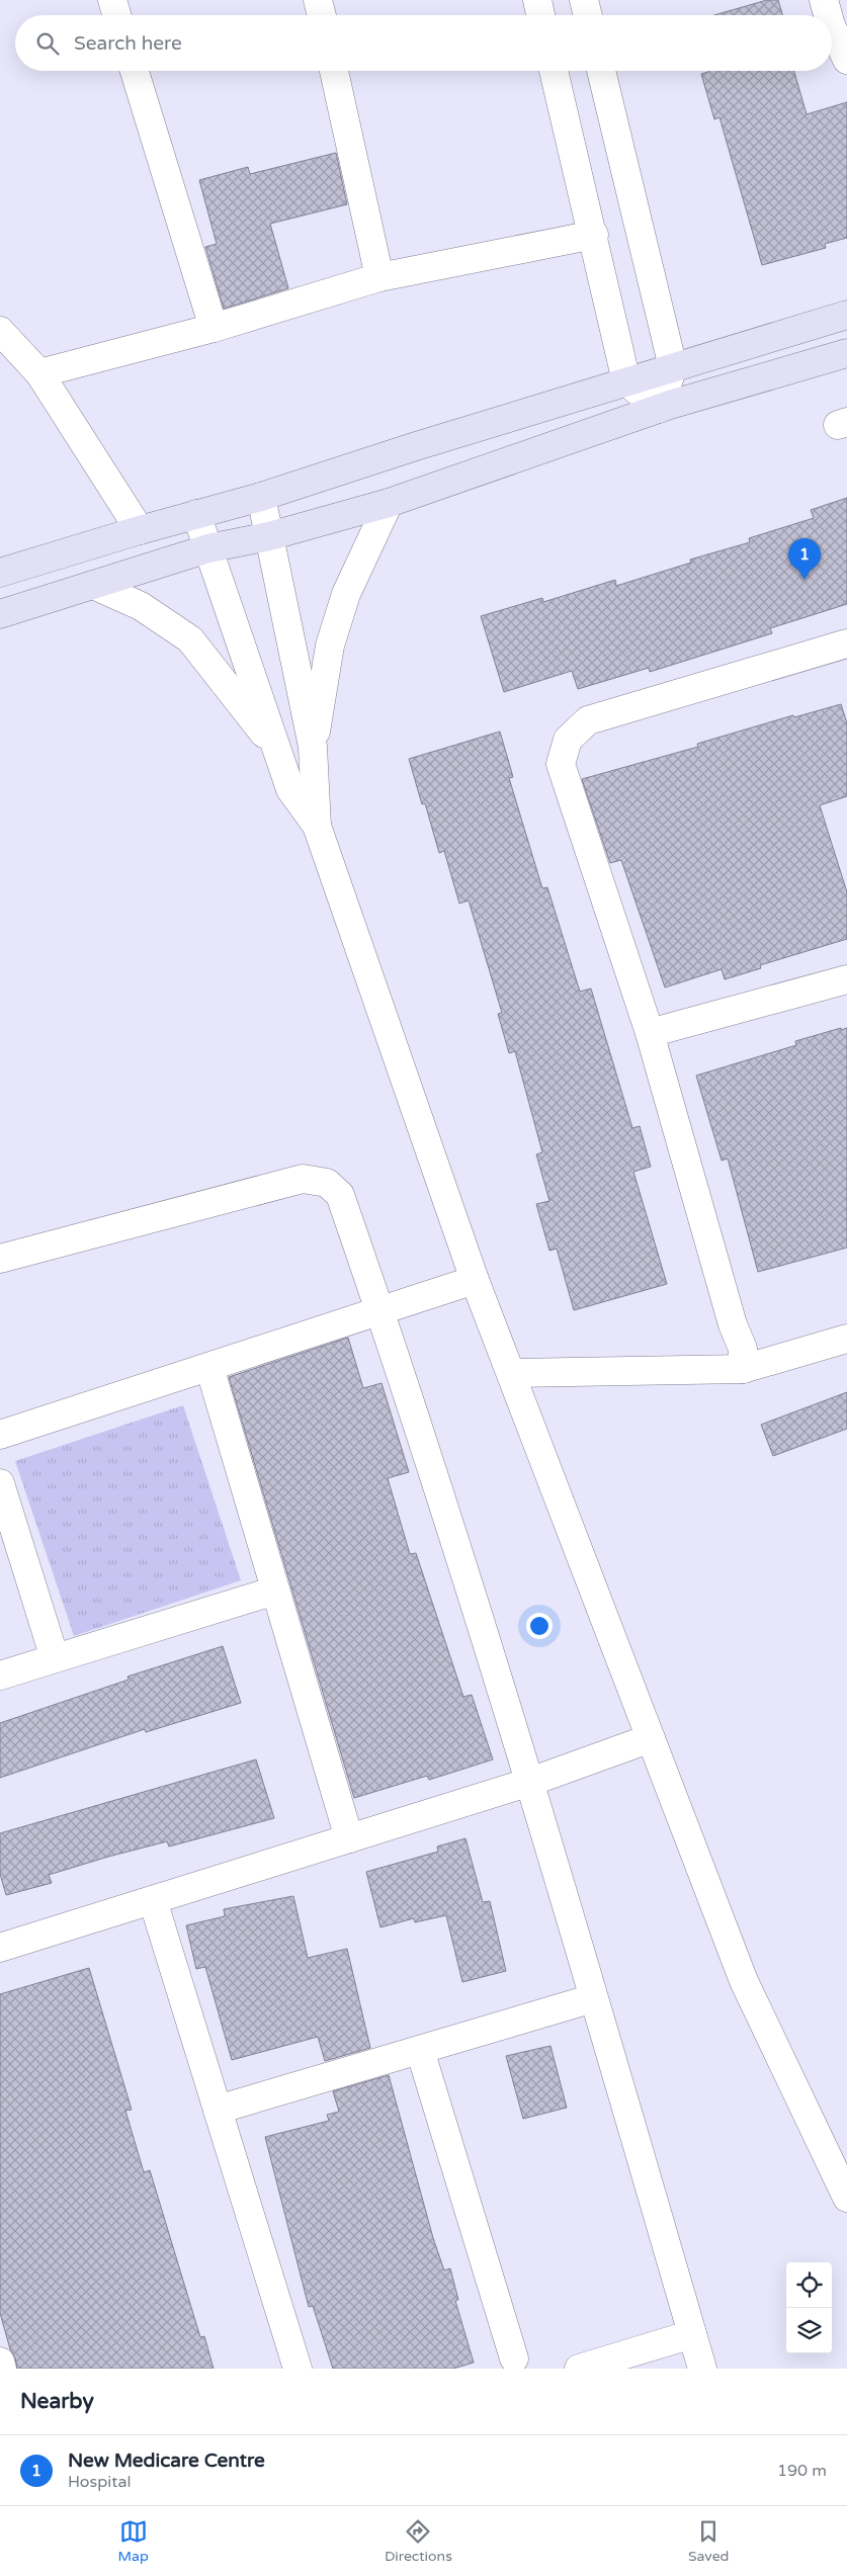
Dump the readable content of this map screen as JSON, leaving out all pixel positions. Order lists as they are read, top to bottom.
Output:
{
  "page": {
    "search": "Search here",
    "pins": "1",
    "heading": "Nearby",
    "list": [
      {
        "mark": "1",
        "name": "New Medicare Centre",
        "note": "Hospital",
        "value": "190 m"
      }
    ],
    "nav": ["Map", "Directions", "Saved"]
  }
}
